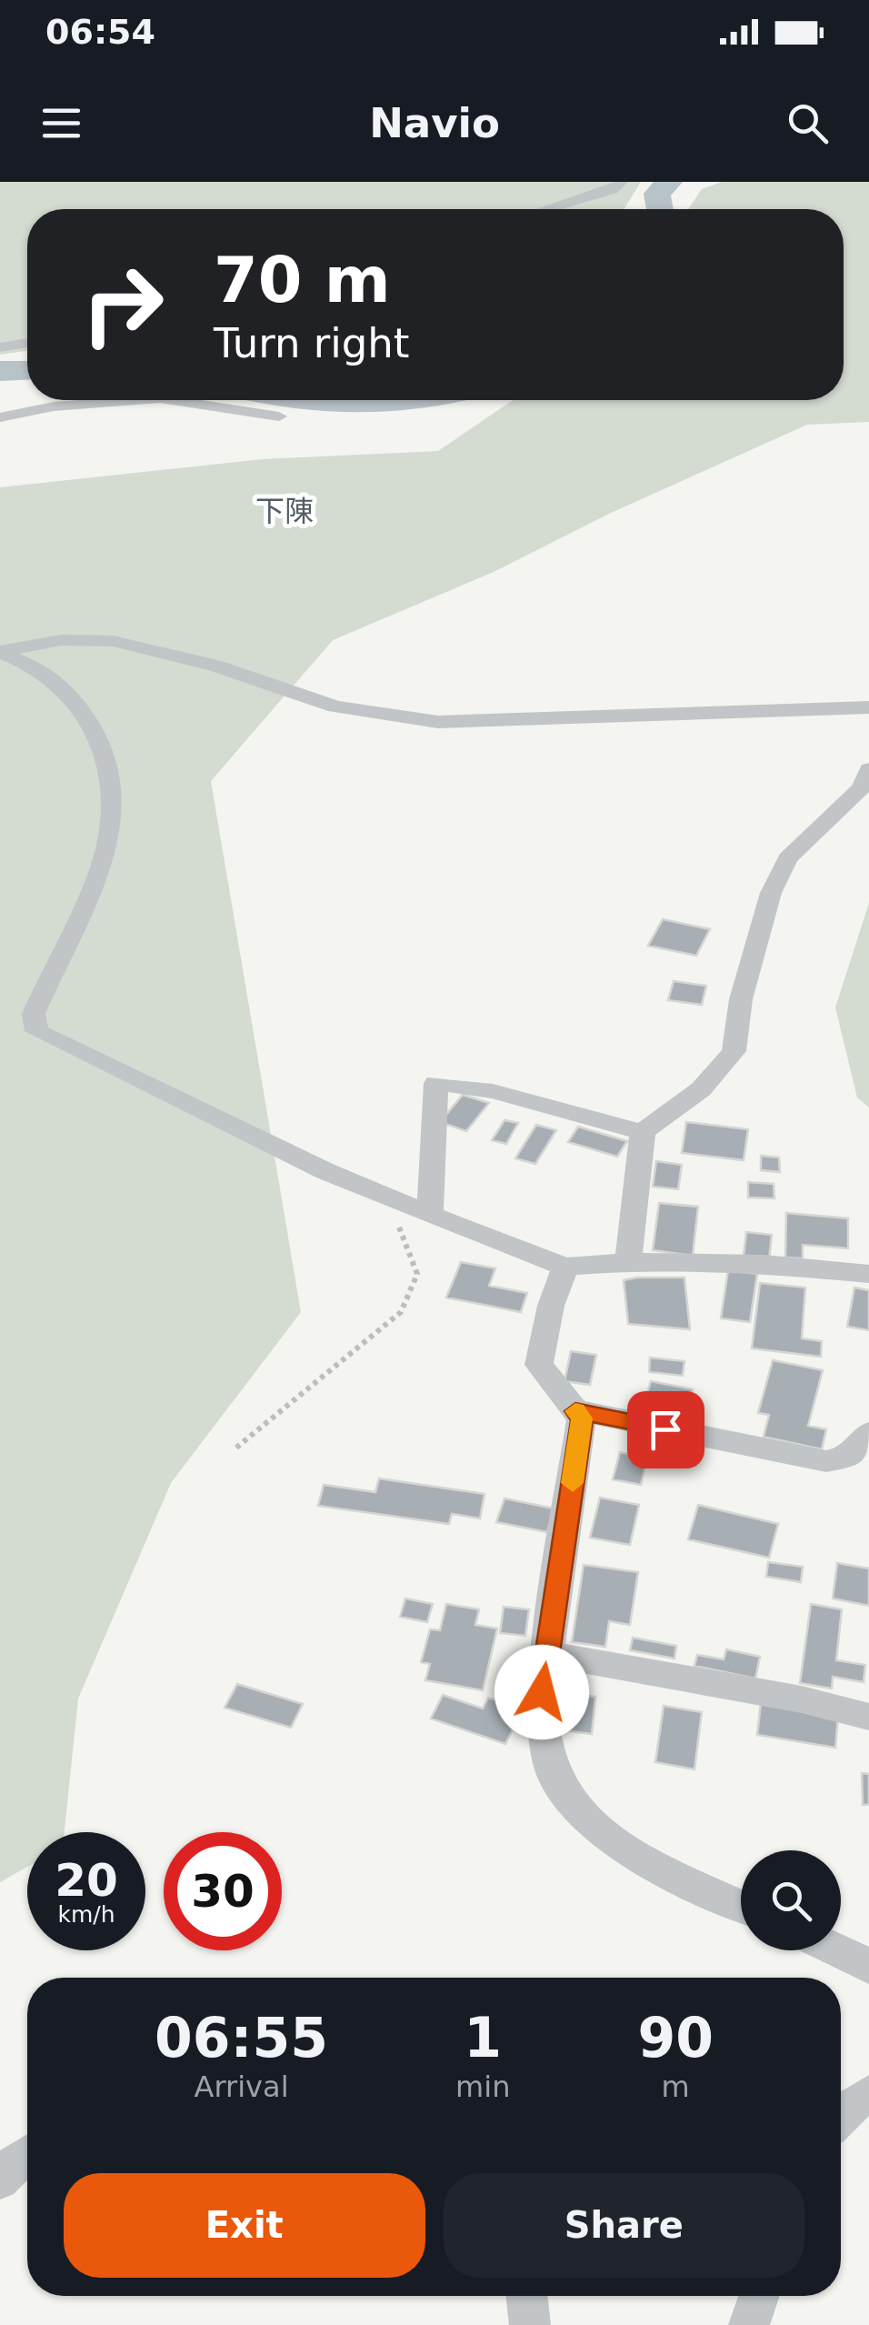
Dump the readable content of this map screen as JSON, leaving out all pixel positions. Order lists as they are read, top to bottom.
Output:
{
  "districts": ["下陳"],
  "page": {
    "status": "06:54",
    "header": "Navio",
    "turn": ["70 m", "Turn right"],
    "speed": "20 km/h",
    "limit": "30",
    "eta": [
      "06:55",
      "Arrival",
      "1",
      "min",
      "90",
      "m"
    ],
    "buttons": ["Exit", "Share"]
  }
}
